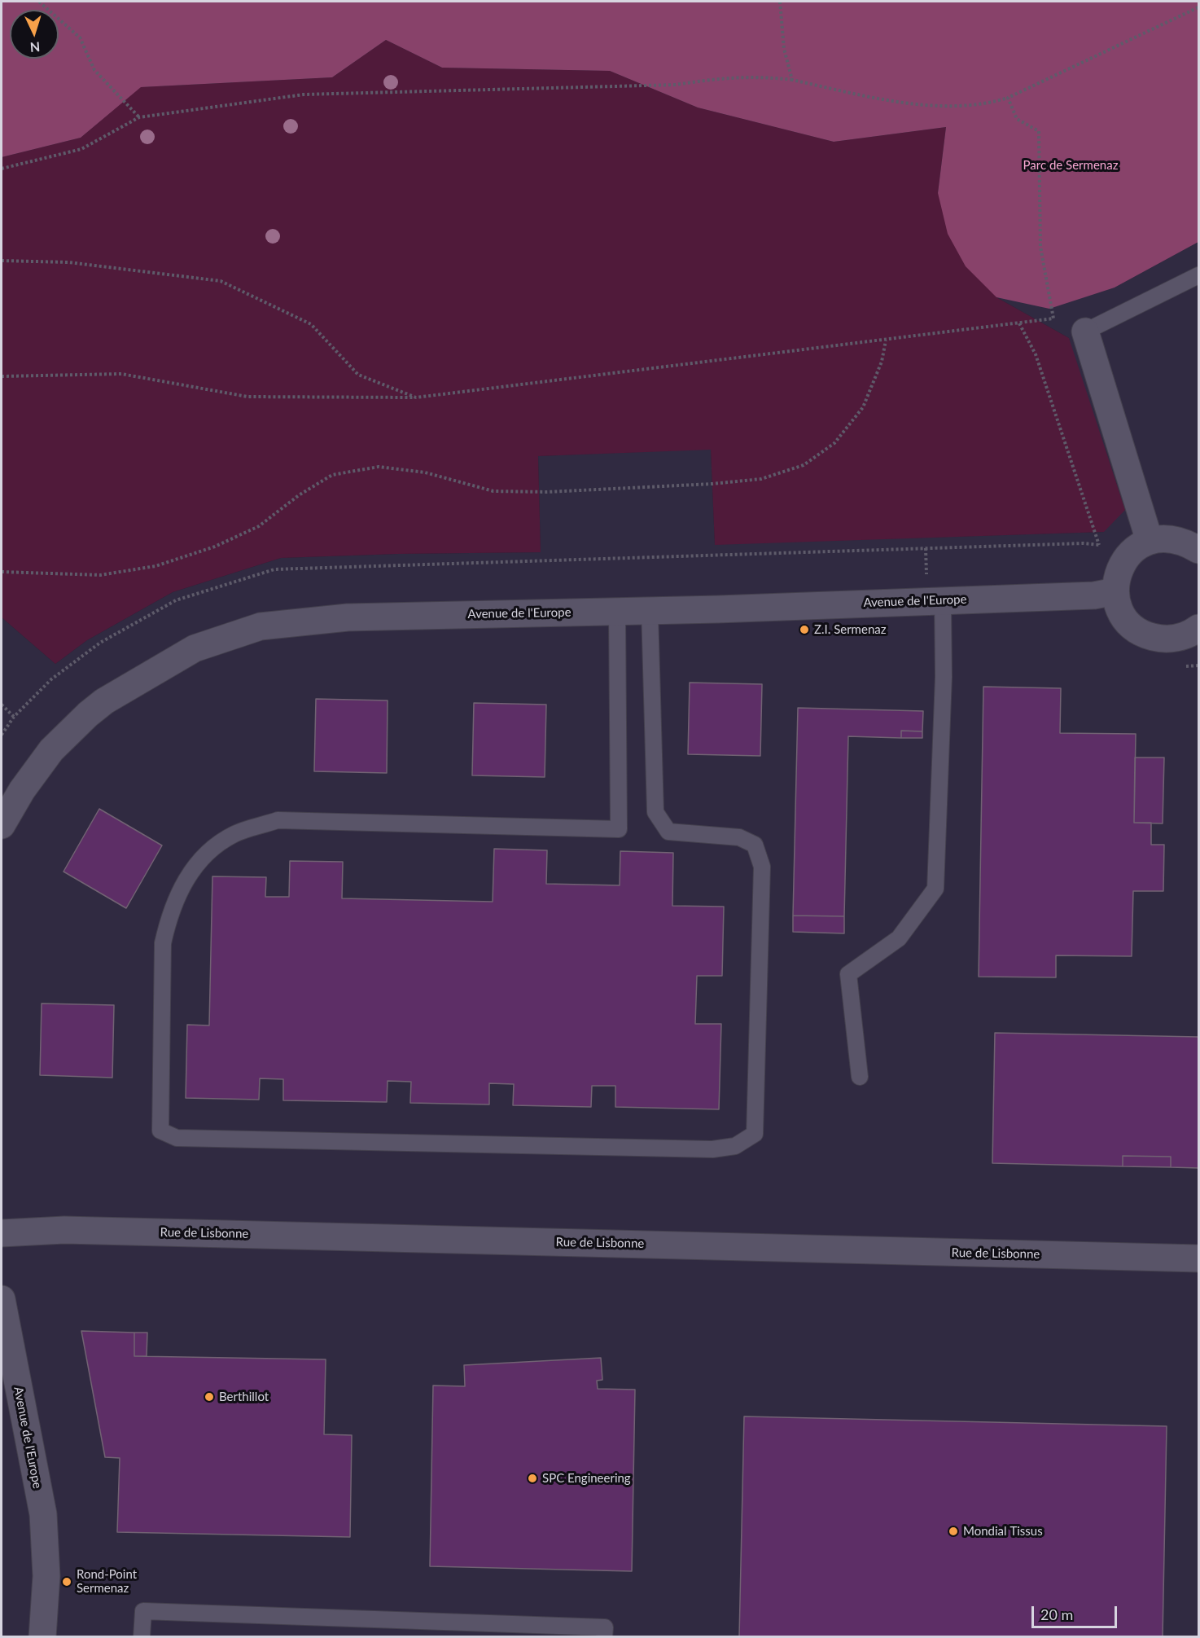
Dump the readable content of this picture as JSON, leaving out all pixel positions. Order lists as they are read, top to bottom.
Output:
{
  "streets": {
    "street": ["Avenue de l'Europe", "Rue de Lisbonne"]
  },
  "parks": ["Parc de Sermenaz"],
  "places": [
    "Z.I. Sermenaz",
    "Berthillot",
    "SPC Engineering",
    "Mondial Tissus",
    "Rond-Point Sermenaz"
  ],
  "scale_bar": "20 m",
  "north": "bottom"
}
